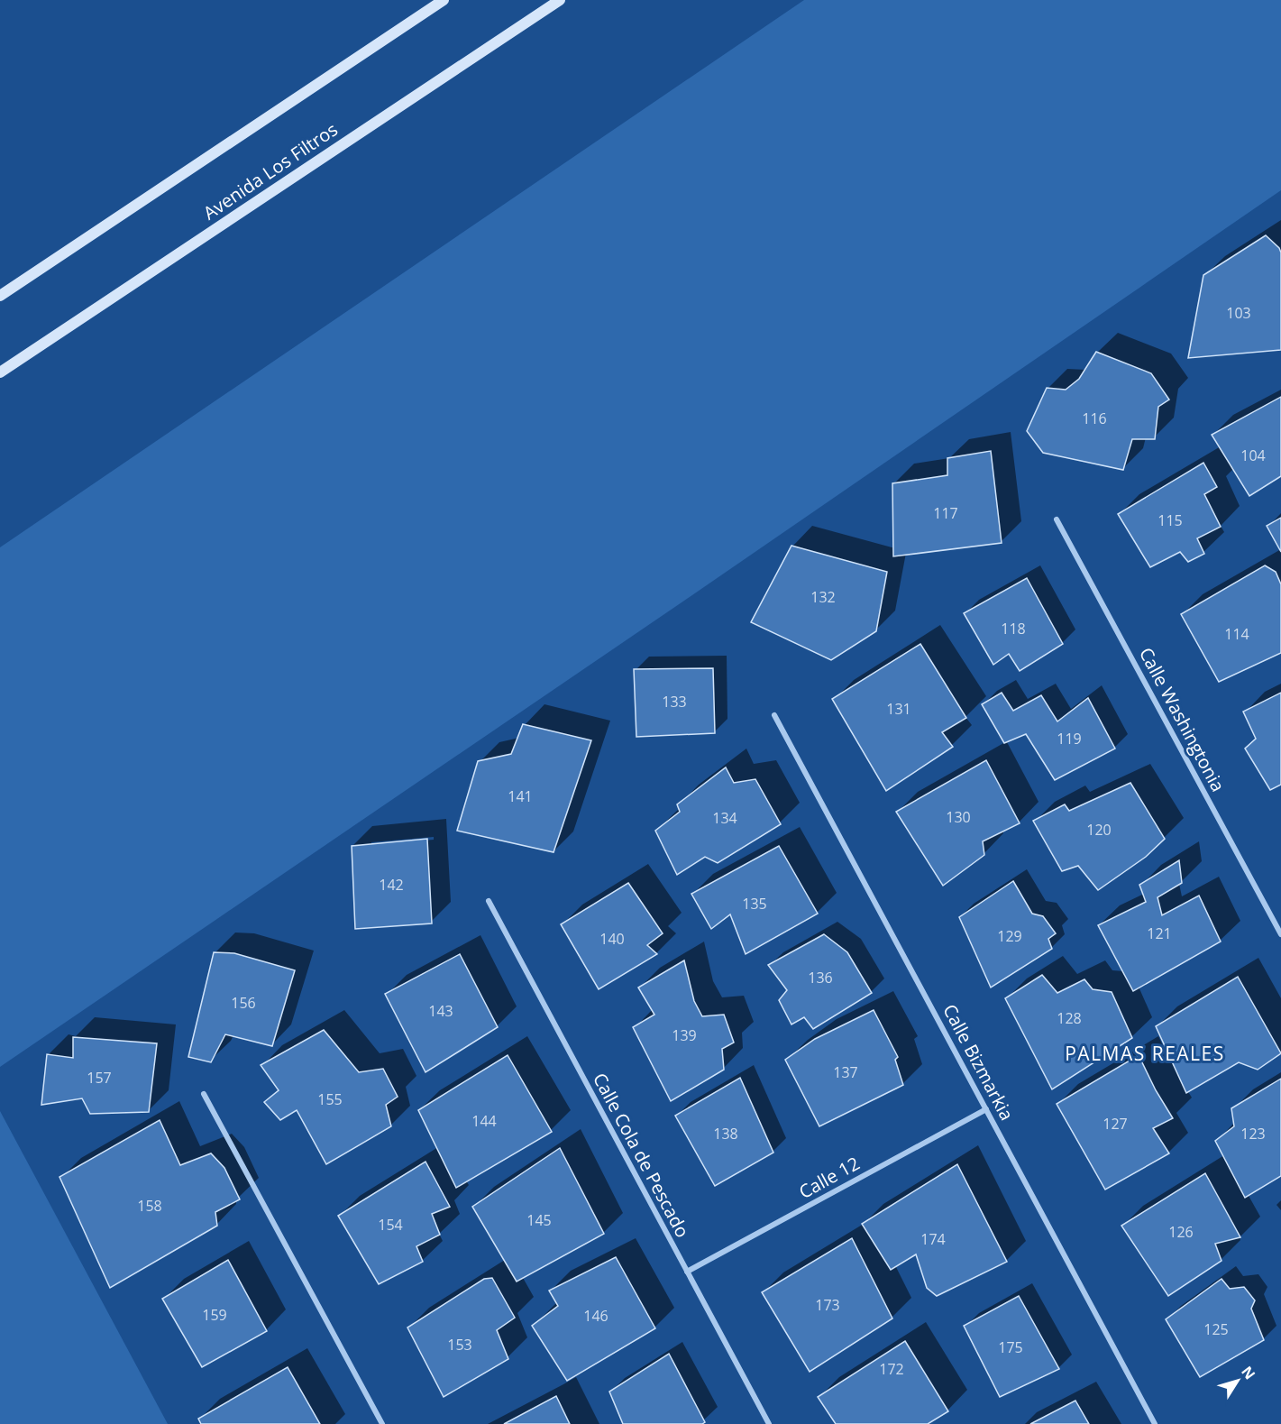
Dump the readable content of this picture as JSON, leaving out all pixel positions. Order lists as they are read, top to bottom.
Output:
{
  "streets": {
    "main road": ["Avenida Los Filtros"],
    "street": [
      "Calle Washingtonia",
      "Calle Bizmarkia",
      "Calle Cola de Pescado",
      "Calle 12"
    ]
  },
  "crossings": [
    ["Calle Bizmarkia", "Calle 12"],
    ["Calle Cola de Pescado", "Calle 12"]
  ],
  "districts": ["PALMAS REALES"],
  "house_numbers": [
    "103",
    "116",
    "104",
    "117",
    "115",
    "132",
    "118",
    "114",
    "133",
    "131",
    "119",
    "141",
    "130",
    "134",
    "120",
    "142",
    "135",
    "121",
    "129",
    "140",
    "136",
    "156",
    "143",
    "128",
    "139",
    "137",
    "157",
    "155",
    "144",
    "127",
    "138",
    "123",
    "158",
    "145",
    "154",
    "126",
    "174",
    "173",
    "159",
    "146",
    "125",
    "153",
    "175",
    "172"
  ],
  "north": "top right"
}
